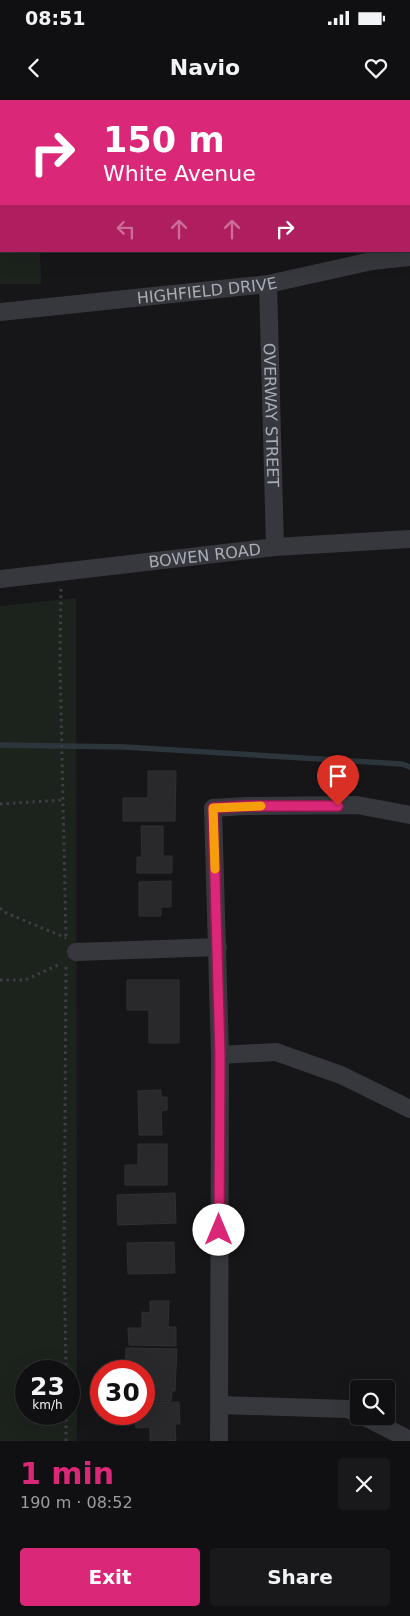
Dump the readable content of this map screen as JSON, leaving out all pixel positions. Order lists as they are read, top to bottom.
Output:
{
  "streets": {
    "street": ["HIGHFIELD DRIVE", "OVERWAY STREET", "BOWEN ROAD"]
  },
  "crossings": [
    ["HIGHFIELD DRIVE", "OVERWAY STREET"],
    ["OVERWAY STREET", "BOWEN ROAD"]
  ],
  "page": {
    "status": "08:51",
    "header": "Navio",
    "turn": ["150 m", "White Avenue"],
    "speed": "23 km/h",
    "limit": "30",
    "heading": ["1 min", "190 m · 08:52"],
    "buttons": ["Exit", "Share"]
  }
}
